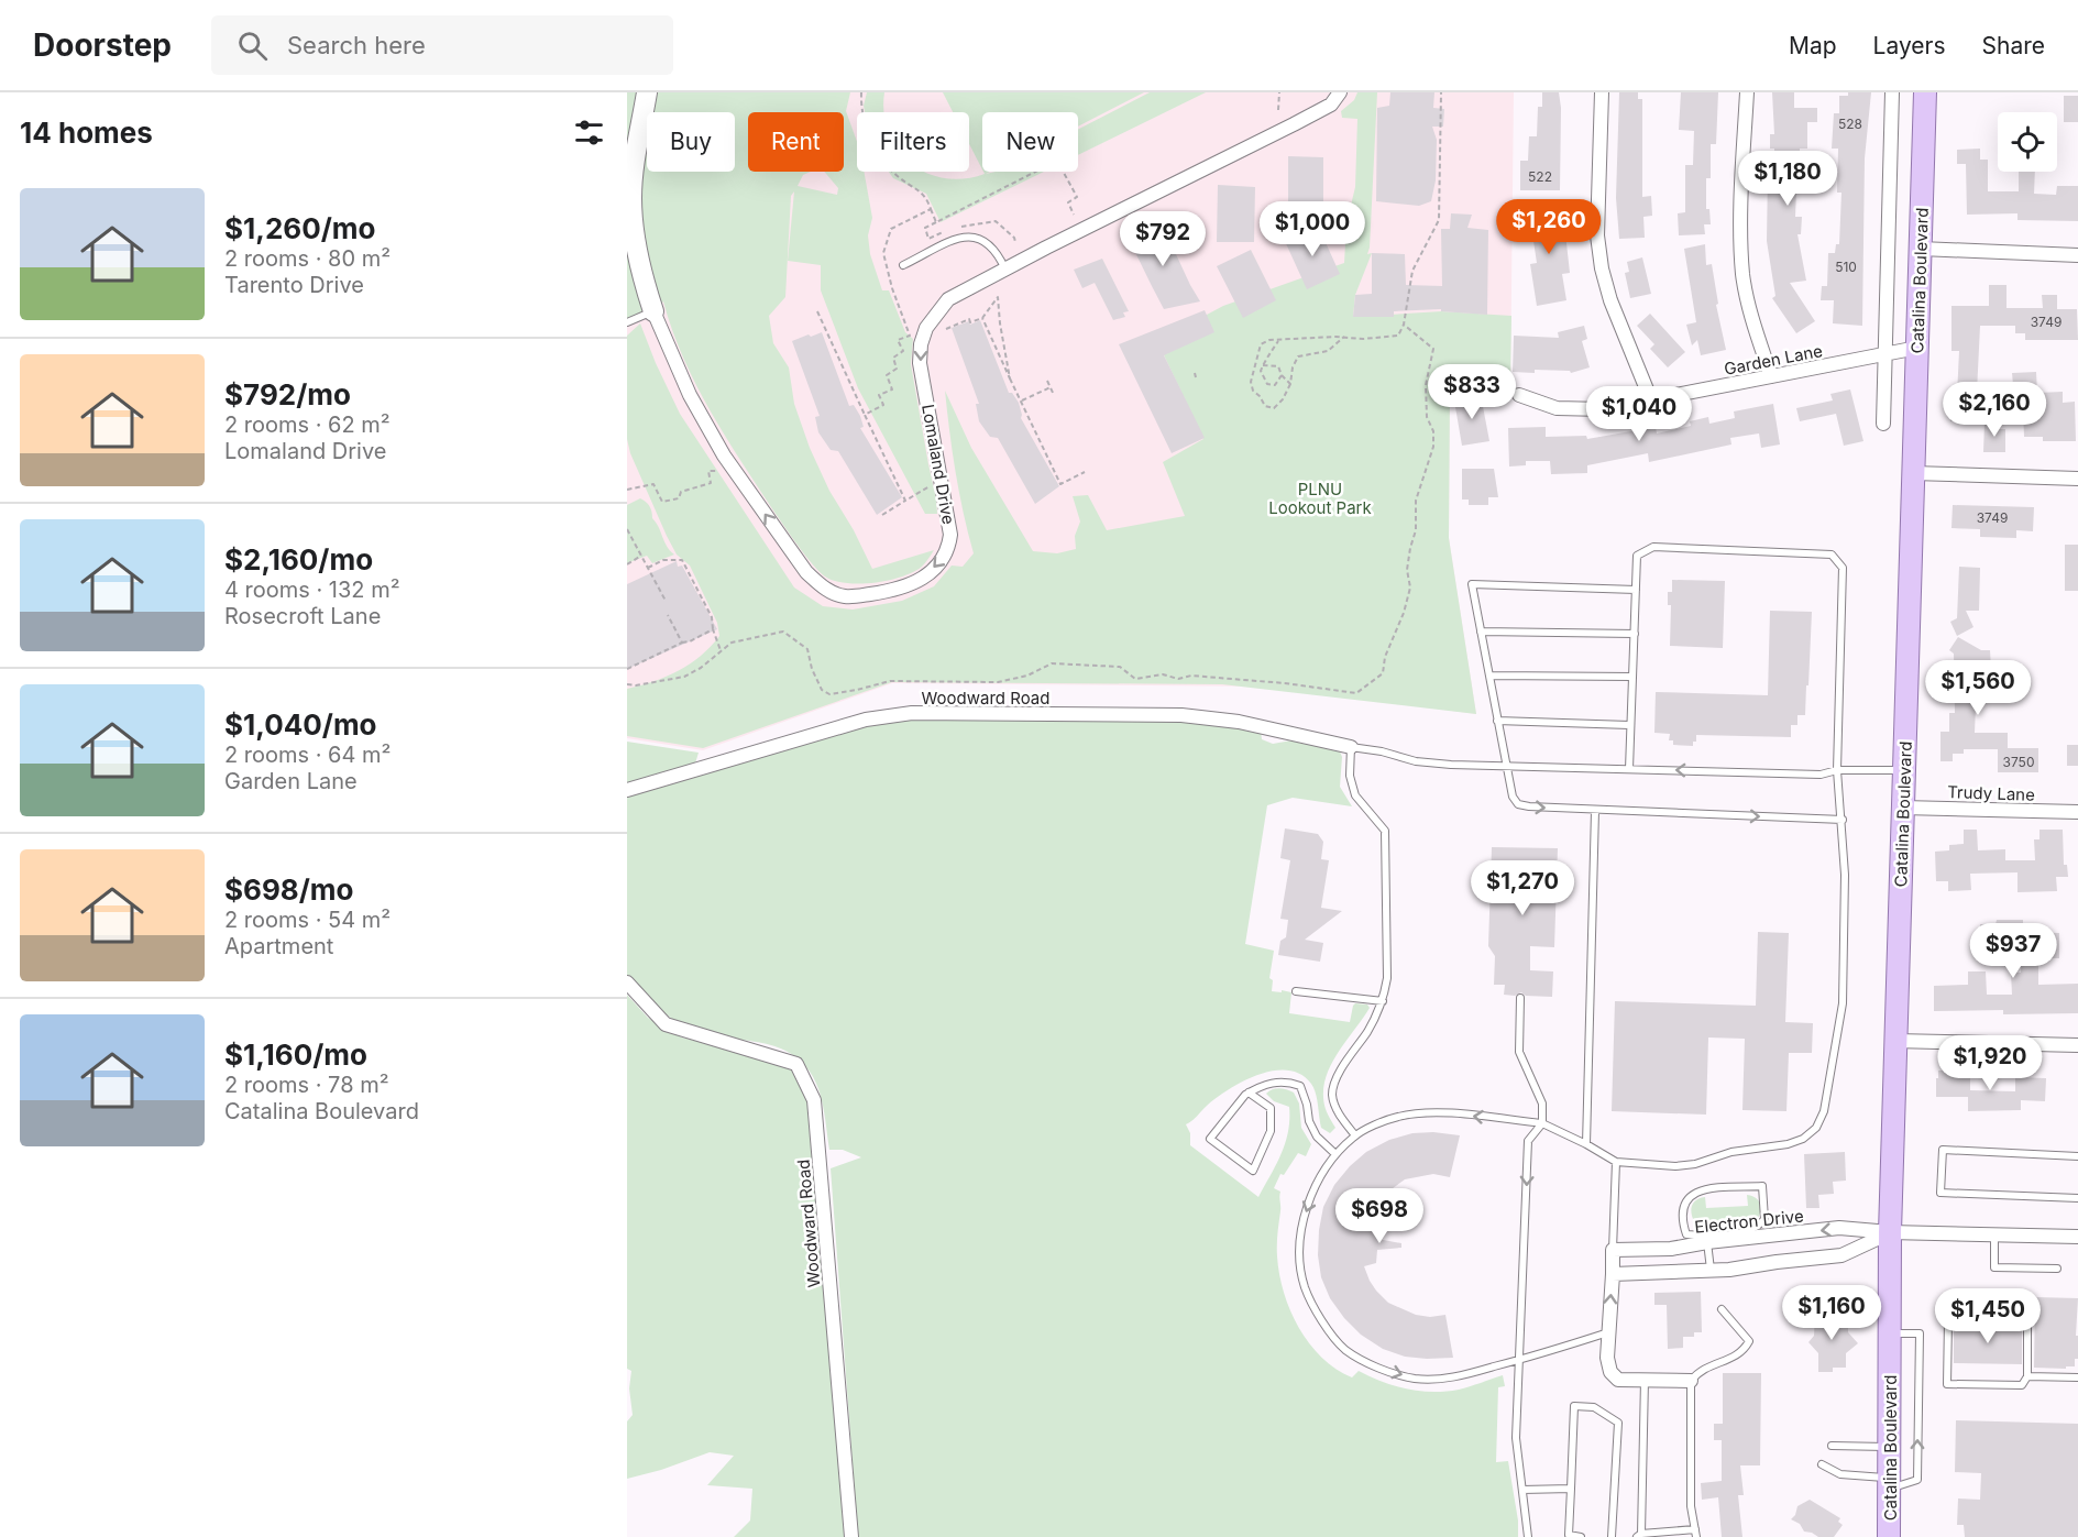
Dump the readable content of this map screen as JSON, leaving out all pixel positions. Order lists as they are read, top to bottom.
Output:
{
  "streets": {
    "main road": ["Catalina Boulevard"],
    "street": [
      "Garden Lane",
      "Lomaland Drive",
      "Woodward Road",
      "Trudy Lane",
      "Electron Drive"
    ]
  },
  "crossings": [
    ["Catalina Boulevard", "Garden Lane"],
    ["Catalina Boulevard", "Trudy Lane"],
    ["Catalina Boulevard", "Electron Drive"]
  ],
  "parks": ["PLNU Lookout Park"],
  "house_numbers": [
    "528",
    "522",
    "510",
    "3749",
    "3749",
    "3750"
  ],
  "page": {
    "header": "Doorstep",
    "search": "Search here",
    "nav": ["Map", "Layers", "Share"],
    "heading": "14 homes",
    "chip": [
      "Buy",
      "Rent",
      "Filters",
      "New"
    ],
    "price": [
      "$1,180",
      "$1,260",
      "$1,000",
      "$792",
      "$833",
      "$2,160",
      "$1,040",
      "$1,560",
      "$1,270",
      "$937",
      "$1,920",
      "$698",
      "$1,160",
      "$1,450"
    ],
    "list": [
      {
        "name": "$1,260/mo",
        "note": "2 rooms · 80 m² · Tarento Drive"
      },
      {
        "name": "$792/mo",
        "note": "2 rooms · 62 m² · Lomaland Drive"
      },
      {
        "name": "$2,160/mo",
        "note": "4 rooms · 132 m² · Rosecroft Lane"
      },
      {
        "name": "$1,040/mo",
        "note": "2 rooms · 64 m² · Garden Lane"
      },
      {
        "name": "$698/mo",
        "note": "2 rooms · 54 m² · Apartment"
      },
      {
        "name": "$1,160/mo",
        "note": "2 rooms · 78 m² · Catalina Boulevard"
      }
    ]
  }
}
